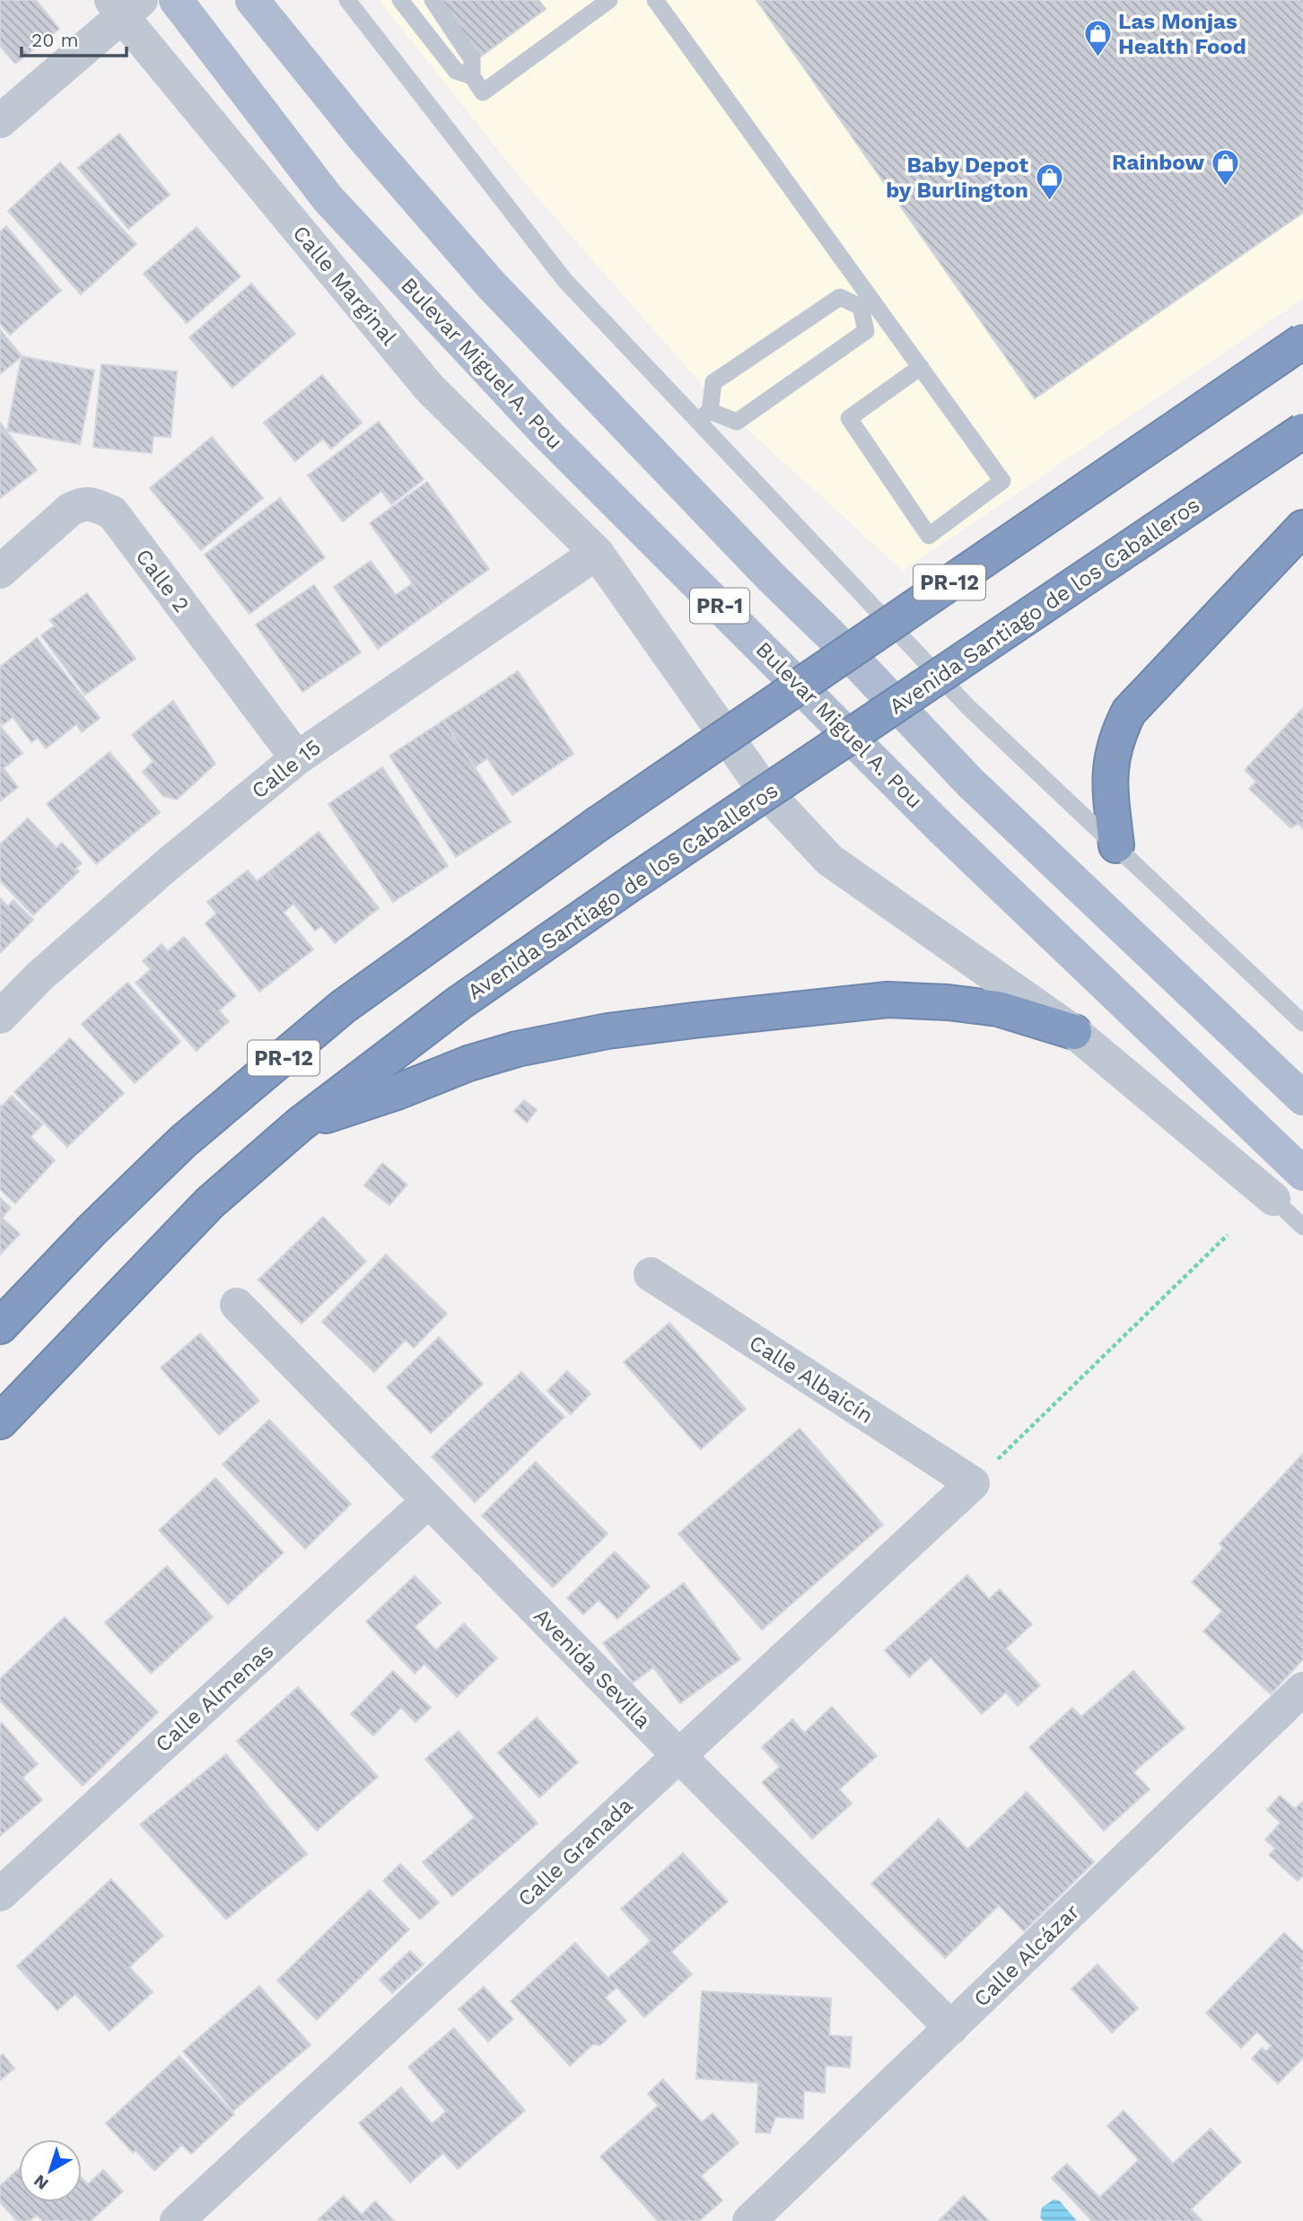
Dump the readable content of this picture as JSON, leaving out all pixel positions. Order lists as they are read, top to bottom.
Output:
{
  "streets": {
    "highway": ["PR-12", "Avenida Santiago de los Caballeros"],
    "main road": ["Bulevar Miguel A. Pou", "PR-1"],
    "street": [
      "Calle Marginal",
      "Calle 2",
      "Calle 15",
      "Calle Albaicín",
      "Avenida Sevilla",
      "Calle Almenas",
      "Calle Granada",
      "Calle Alcázar"
    ]
  },
  "crossings": [
    ["Calle Marginal", "Calle 15"],
    ["Calle 2", "Calle 15"],
    ["Calle Albaicín", "Calle Granada"],
    ["Avenida Sevilla", "Calle Almenas"],
    ["Avenida Sevilla", "Calle Granada"],
    ["Avenida Sevilla", "Calle Alcázar"]
  ],
  "places": {
    "shop": ["Las Monjas Health Food", "Rainbow", "Baby Depot by Burlington"]
  },
  "scale_bar": "20 m",
  "north": "bottom left"
}
